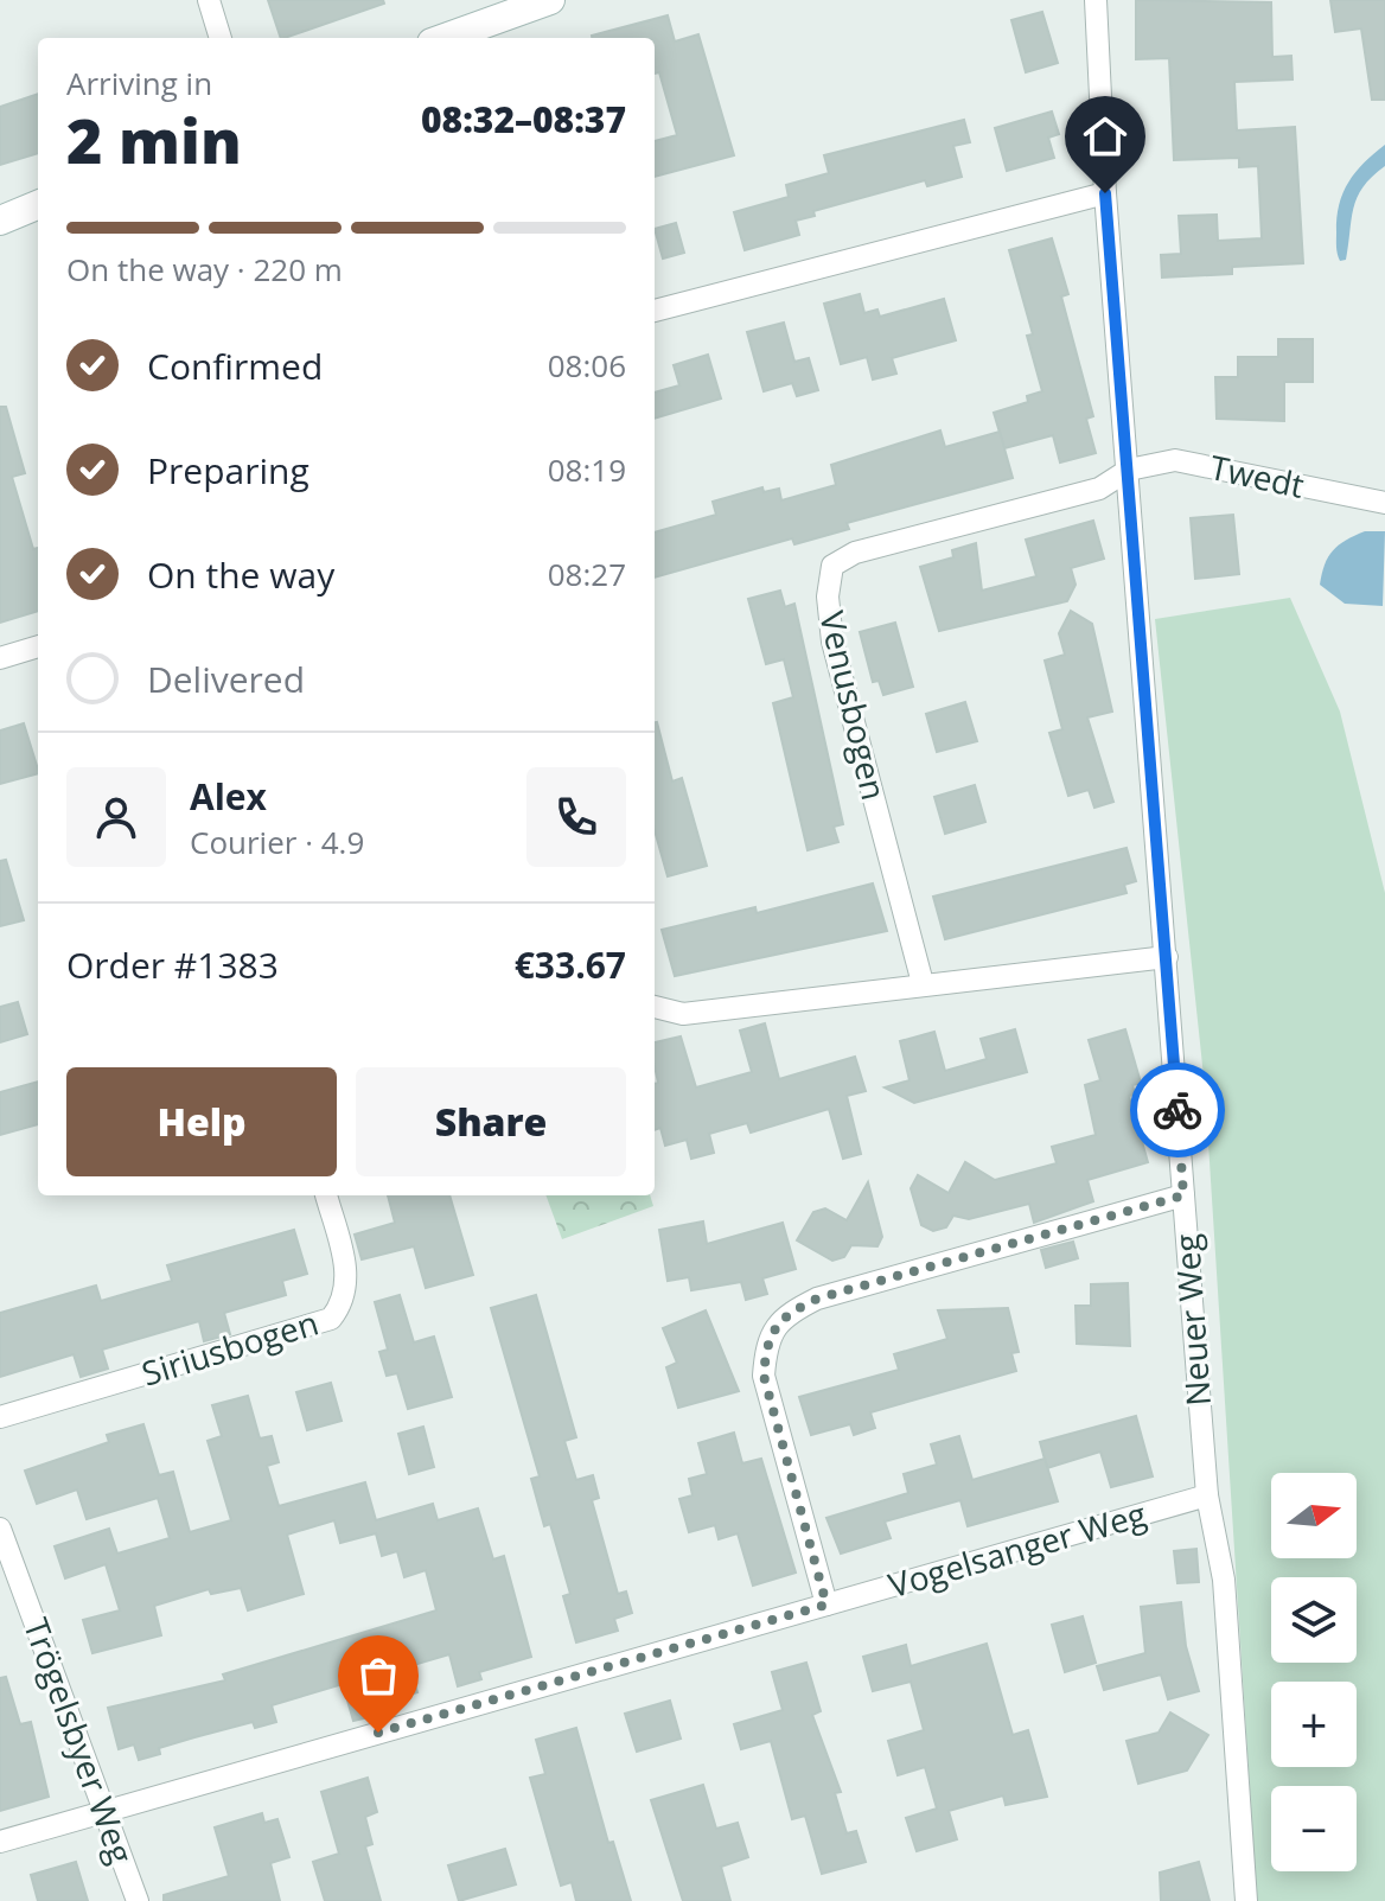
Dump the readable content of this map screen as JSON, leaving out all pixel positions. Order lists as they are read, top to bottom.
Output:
{
  "streets": {
    "street": [
      "Twedt",
      "Venusbogen",
      "Neuer Weg",
      "Siriusbogen",
      "Vogelsanger Weg",
      "Trögelsbyer Weg"
    ]
  },
  "crossings": [
    ["Twedt", "Venusbogen"],
    ["Twedt", "Neuer Weg"],
    ["Venusbogen", "Neuer Weg"],
    ["Neuer Weg", "Vogelsanger Weg"],
    ["Vogelsanger Weg", "Trögelsbyer Weg"]
  ],
  "north": "right",
  "page": {
    "heading": ["2 min", "Arriving in", "08:32–08:37"],
    "panel": [
      "Alex",
      "Courier · 4.9",
      "Order #1383",
      "€33.67"
    ],
    "bar": "On the way · 220 m",
    "list": [
      ["Confirmed", "08:06"],
      ["Preparing", "08:19"],
      ["On the way", "08:27"],
      "Delivered"
    ],
    "buttons": ["Help", "Share"],
    "map_buttons": ["+", "−"]
  }
}
